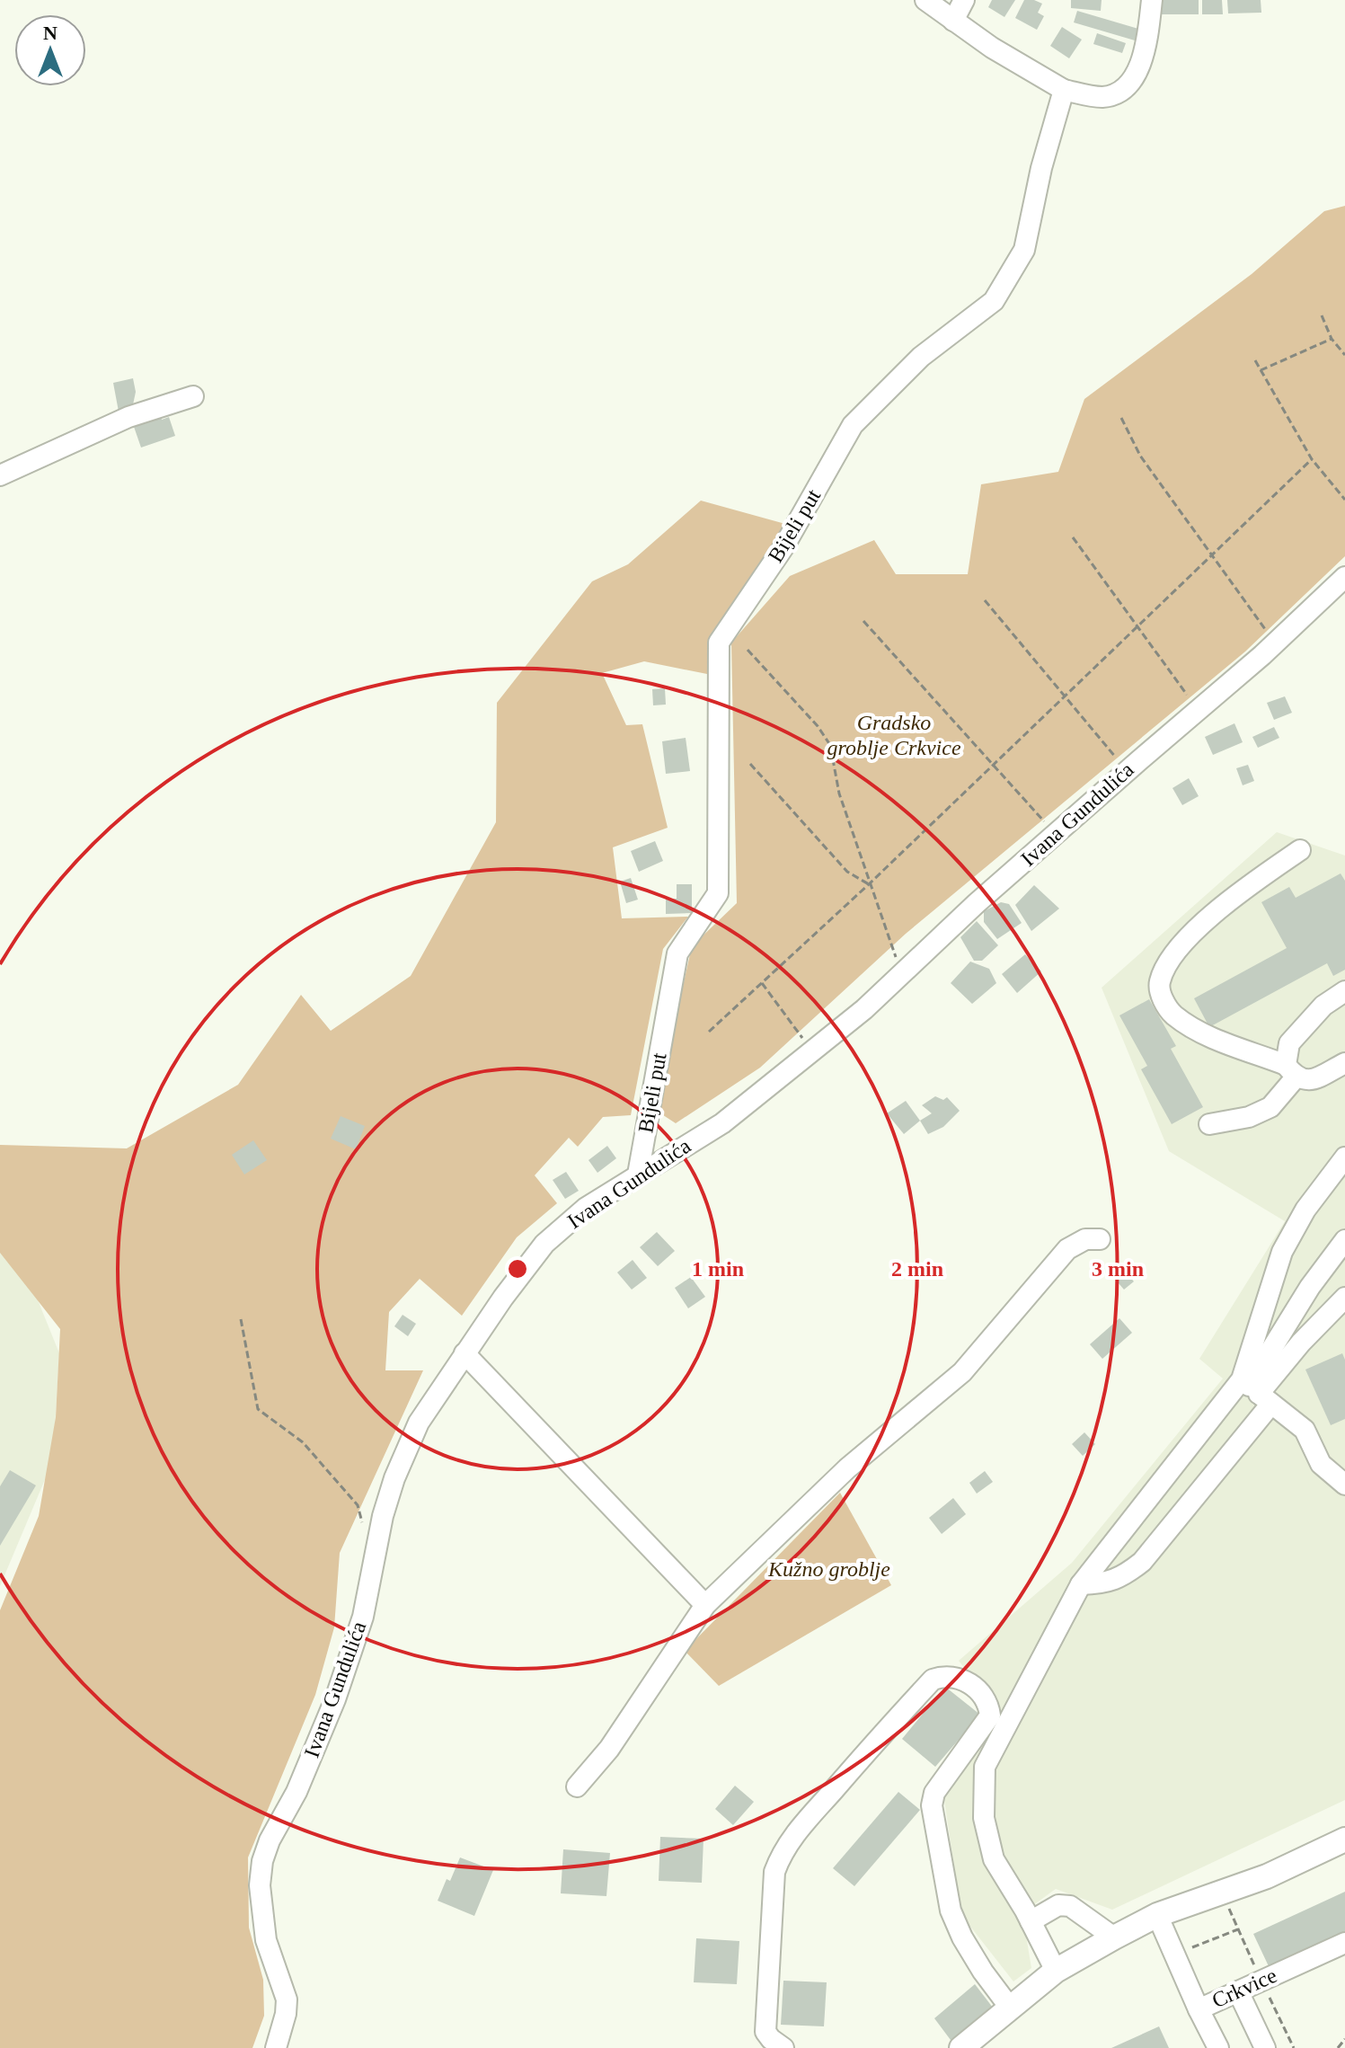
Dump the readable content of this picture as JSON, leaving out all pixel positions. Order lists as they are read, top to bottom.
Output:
{
  "streets": {
    "street": ["Bijeli put", "Ivana Gundulića", "Crkvice"]
  },
  "crossings": [
    ["Bijeli put", "Ivana Gundulića"]
  ],
  "parks": ["Gradsko groblje Crkvice", "Kužno groblje"],
  "north": "top",
  "rings": ["1 min", "2 min", "3 min"]
}
